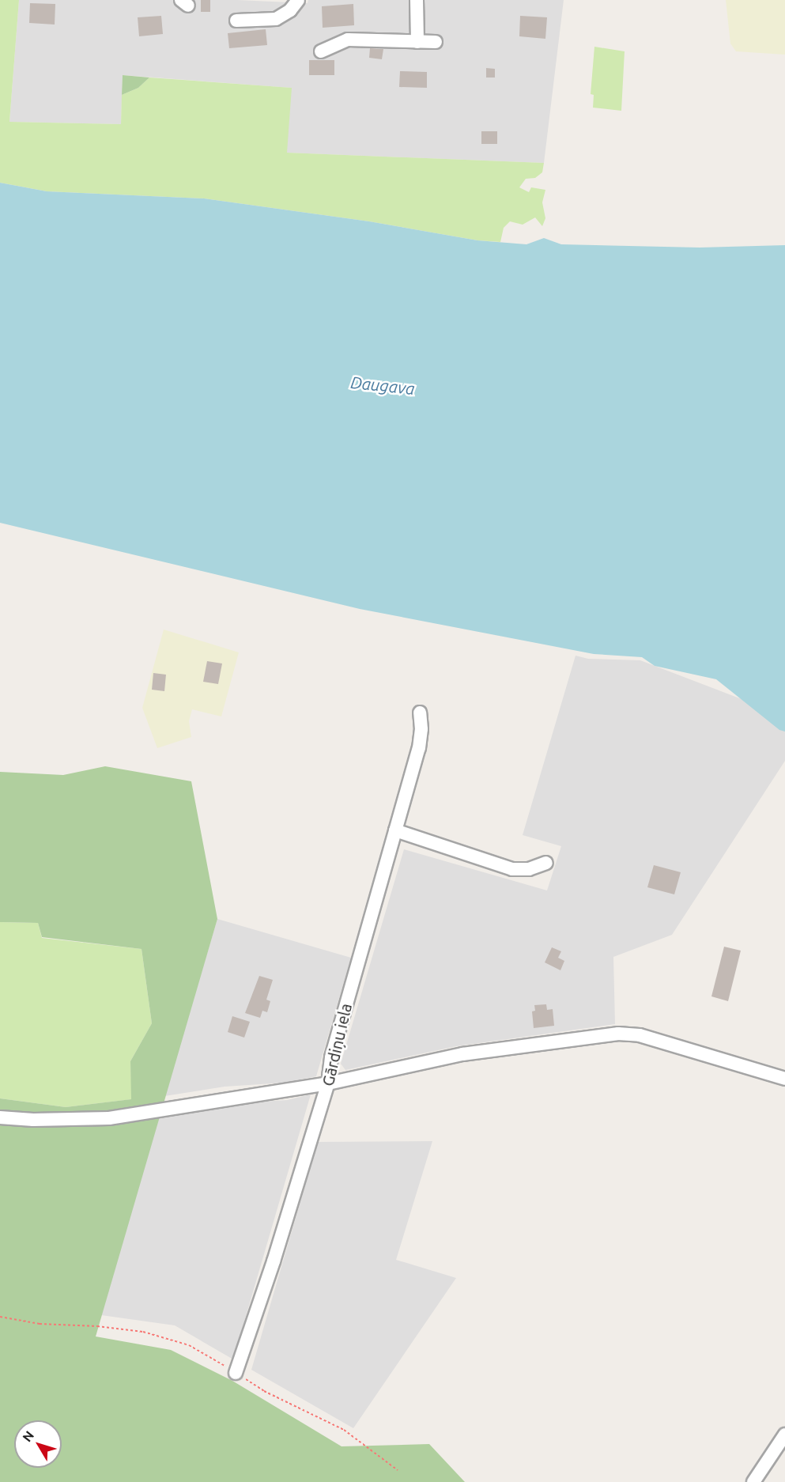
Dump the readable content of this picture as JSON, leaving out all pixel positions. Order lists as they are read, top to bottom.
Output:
{
  "streets": {
    "street": ["Gārdiņu iela"]
  },
  "water": ["Daugava"],
  "north": "top left"
}
